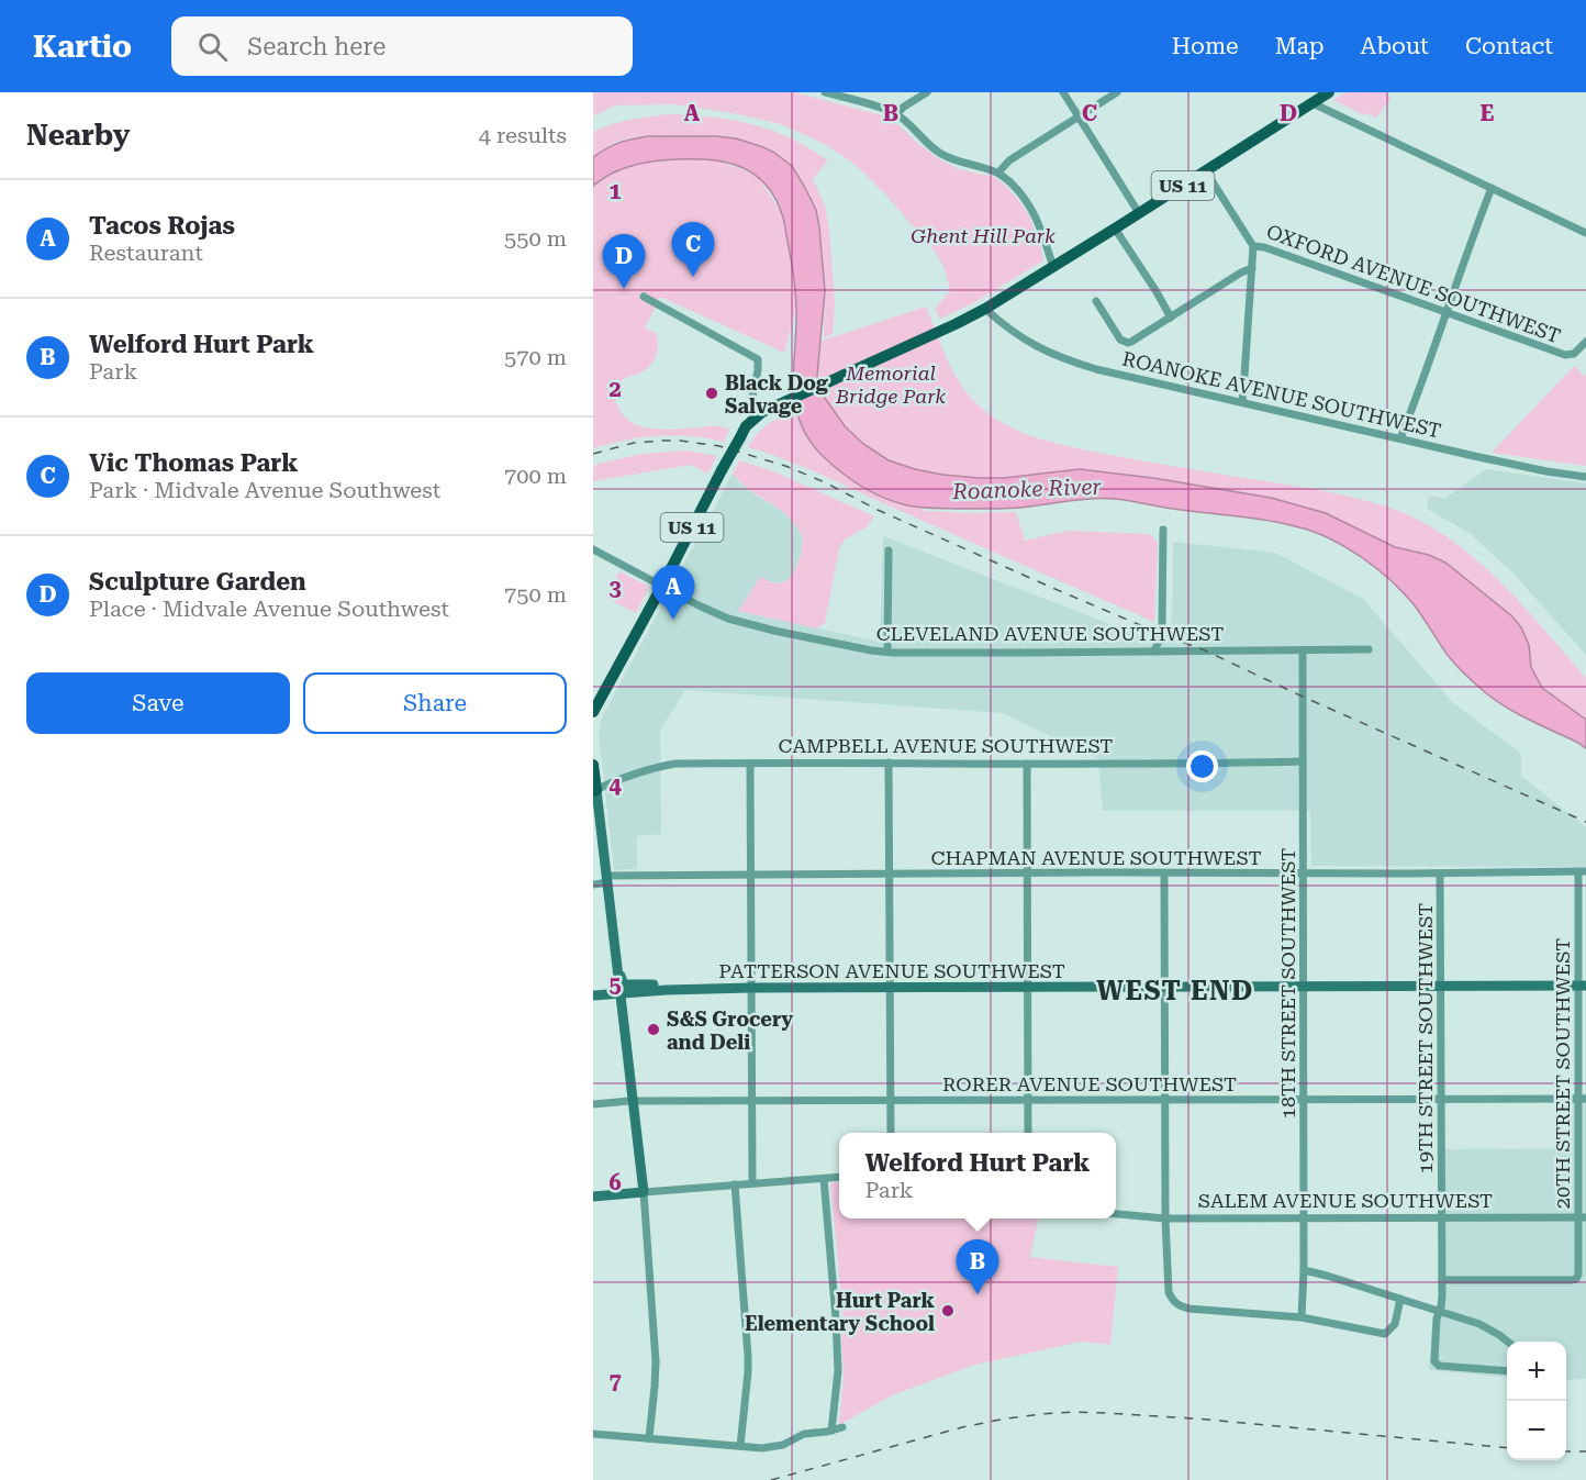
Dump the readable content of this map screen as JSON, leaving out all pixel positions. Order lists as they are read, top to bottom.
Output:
{
  "streets": {
    "main road": ["US 11", "PATTERSON AVENUE SOUTHWEST"],
    "street": [
      "OXFORD AVENUE SOUTHWEST",
      "ROANOKE AVENUE SOUTHWEST",
      "CLEVELAND AVENUE SOUTHWEST",
      "CAMPBELL AVENUE SOUTHWEST",
      "CHAPMAN AVENUE SOUTHWEST",
      "18TH STREET SOUTHWEST",
      "19TH STREET SOUTHWEST",
      "20TH STREET SOUTHWEST",
      "RORER AVENUE SOUTHWEST",
      "SALEM AVENUE SOUTHWEST"
    ]
  },
  "crossings": [
    ["US 11", "OXFORD AVENUE SOUTHWEST"],
    ["US 11", "ROANOKE AVENUE SOUTHWEST"],
    ["US 11", "CLEVELAND AVENUE SOUTHWEST"],
    ["CLEVELAND AVENUE SOUTHWEST", "18TH STREET SOUTHWEST"],
    ["CAMPBELL AVENUE SOUTHWEST", "18TH STREET SOUTHWEST"],
    ["CHAPMAN AVENUE SOUTHWEST", "18TH STREET SOUTHWEST"],
    ["CHAPMAN AVENUE SOUTHWEST", "19TH STREET SOUTHWEST"],
    ["CHAPMAN AVENUE SOUTHWEST", "20TH STREET SOUTHWEST"],
    ["PATTERSON AVENUE SOUTHWEST", "18TH STREET SOUTHWEST"],
    ["PATTERSON AVENUE SOUTHWEST", "19TH STREET SOUTHWEST"],
    ["PATTERSON AVENUE SOUTHWEST", "20TH STREET SOUTHWEST"],
    ["18TH STREET SOUTHWEST", "RORER AVENUE SOUTHWEST"],
    ["18TH STREET SOUTHWEST", "SALEM AVENUE SOUTHWEST"],
    ["19TH STREET SOUTHWEST", "20TH STREET SOUTHWEST"],
    ["19TH STREET SOUTHWEST", "RORER AVENUE SOUTHWEST"],
    ["19TH STREET SOUTHWEST", "SALEM AVENUE SOUTHWEST"],
    ["20TH STREET SOUTHWEST", "RORER AVENUE SOUTHWEST"],
    ["20TH STREET SOUTHWEST", "SALEM AVENUE SOUTHWEST"]
  ],
  "districts": ["WEST END"],
  "water": ["Roanoke River"],
  "parks": ["Ghent Hill Park", "Memorial Bridge Park"],
  "places": ["Black Dog Salvage", "S&S Grocery and Deli", "Hurt Park Elementary School"],
  "page": {
    "header": "Kartio",
    "search": "Search here",
    "nav": [
      "Home",
      "Map",
      "About",
      "Contact"
    ],
    "heading": ["Nearby", "4 results"],
    "list": [
      {
        "mark": "A",
        "name": "Tacos Rojas",
        "note": "Restaurant",
        "value": "550 m"
      },
      {
        "mark": "B",
        "name": "Welford Hurt Park",
        "note": "Park",
        "value": "570 m"
      },
      {
        "mark": "C",
        "name": "Vic Thomas Park",
        "note": "Park · Midvale Avenue Southwest",
        "value": "700 m"
      },
      {
        "mark": "D",
        "name": "Sculpture Garden",
        "note": "Place · Midvale Avenue Southwest",
        "value": "750 m"
      }
    ],
    "pins": [
      "C",
      "D",
      "A",
      "B"
    ],
    "buttons": ["Save", "Share"],
    "popup": ["Welford Hurt Park", "Park"],
    "map_buttons": ["+", "−"]
  },
  "grid": {
    "columns": [
      "A",
      "B",
      "C",
      "D",
      "E"
    ],
    "rows": [
      "1",
      "2",
      "3",
      "4",
      "5",
      "6",
      "7"
    ]
  }
}
